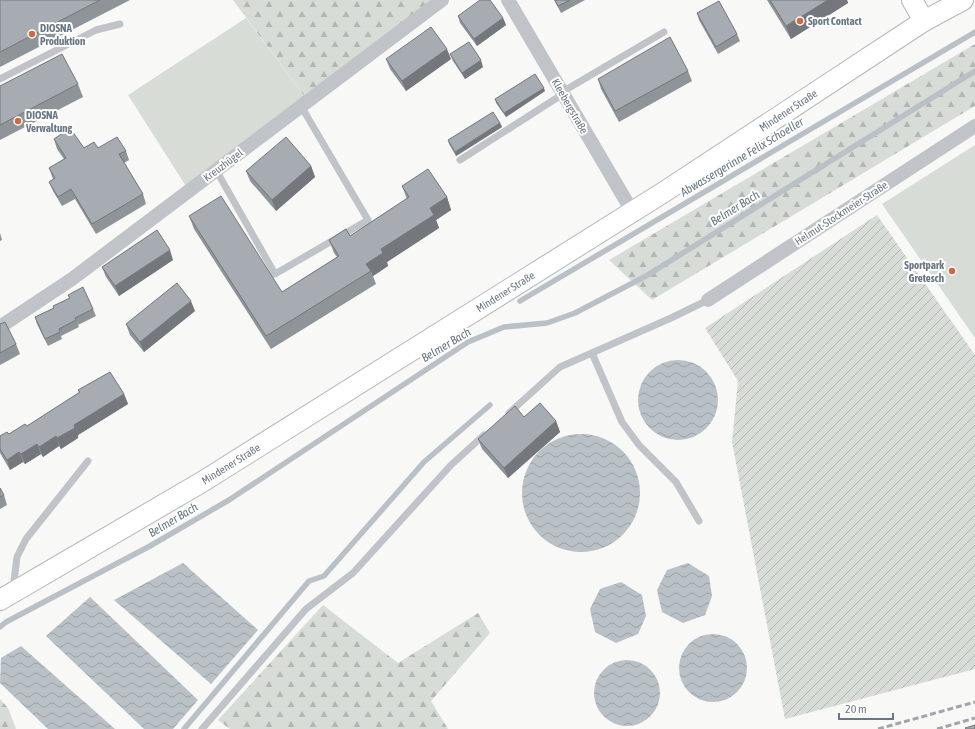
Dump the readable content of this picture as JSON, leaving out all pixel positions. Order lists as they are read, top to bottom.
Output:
{
  "streets": {
    "main road": ["Mindener Straße"],
    "street": ["Kleebergstraße", "Kreuzhügel", "Helmut-Stockmeier-Straße"]
  },
  "crossings": [
    ["Kleebergstraße", "Mindener Straße"]
  ],
  "water": ["Abwassergerinne Felix Schoeller", "Belmer Bach"],
  "places": [
    "Sport Contact",
    "DIOSNA Produktion",
    "DIOSNA Verwaltung",
    "Sportpark Gretesch"
  ],
  "scale_bar": "20 m"
}
